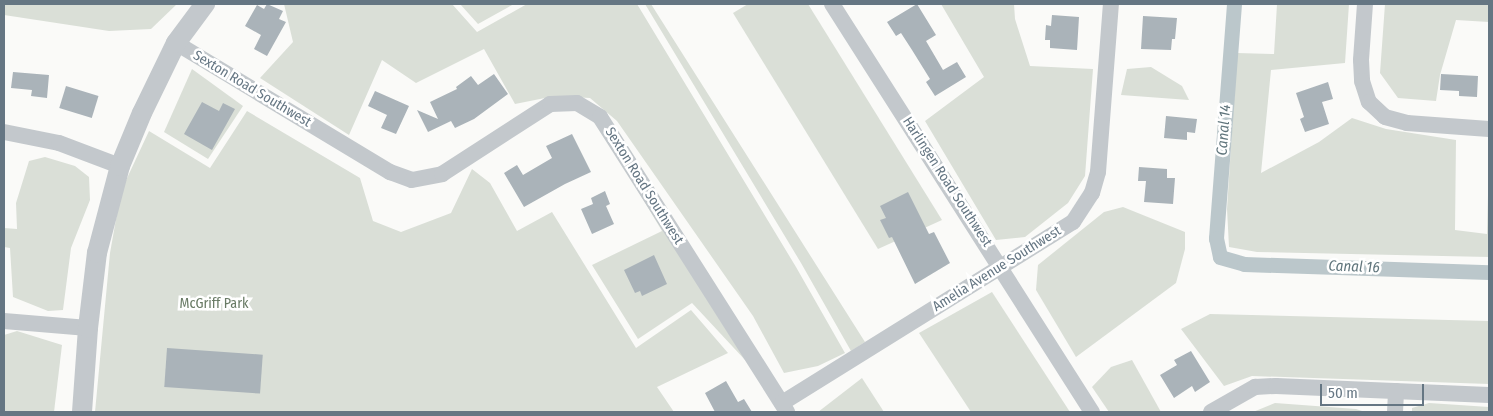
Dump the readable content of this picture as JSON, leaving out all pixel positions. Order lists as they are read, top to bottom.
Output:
{
  "streets": {
    "street": ["Sexton Road Southwest", "Harlingen Road Southwest", "Amelia Avenue Southwest"]
  },
  "crossings": [
    ["Sexton Road Southwest", "Amelia Avenue Southwest"],
    ["Harlingen Road Southwest", "Amelia Avenue Southwest"]
  ],
  "water": ["Canal 14", "Canal 16"],
  "parks": ["McGriff Park"],
  "scale_bar": "50 m"
}
